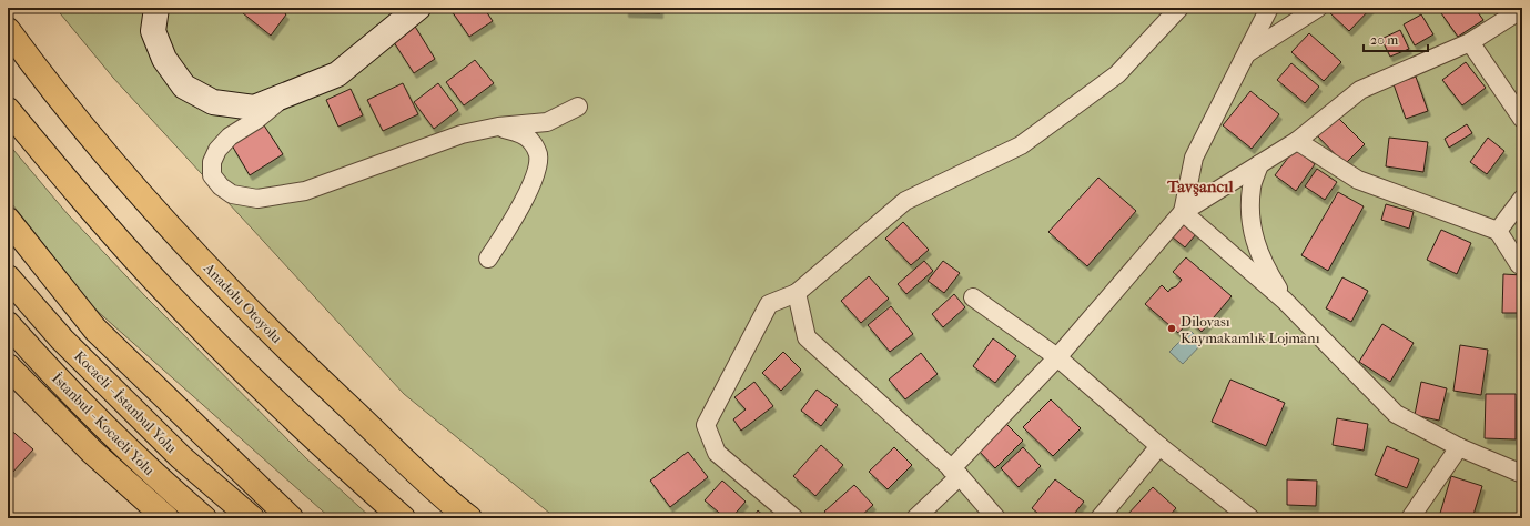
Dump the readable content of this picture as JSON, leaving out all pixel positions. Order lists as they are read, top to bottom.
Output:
{
  "streets": {
    "highway": ["Anadolu Otoyolu", "Kocaeli - İstanbul Yolu", "İstanbul - Kocaeli Yolu"]
  },
  "districts": ["Tavşancıl"],
  "places": ["Dilovası Kaymakamlık Lojmanı"],
  "scale_bar": "20 m"
}
